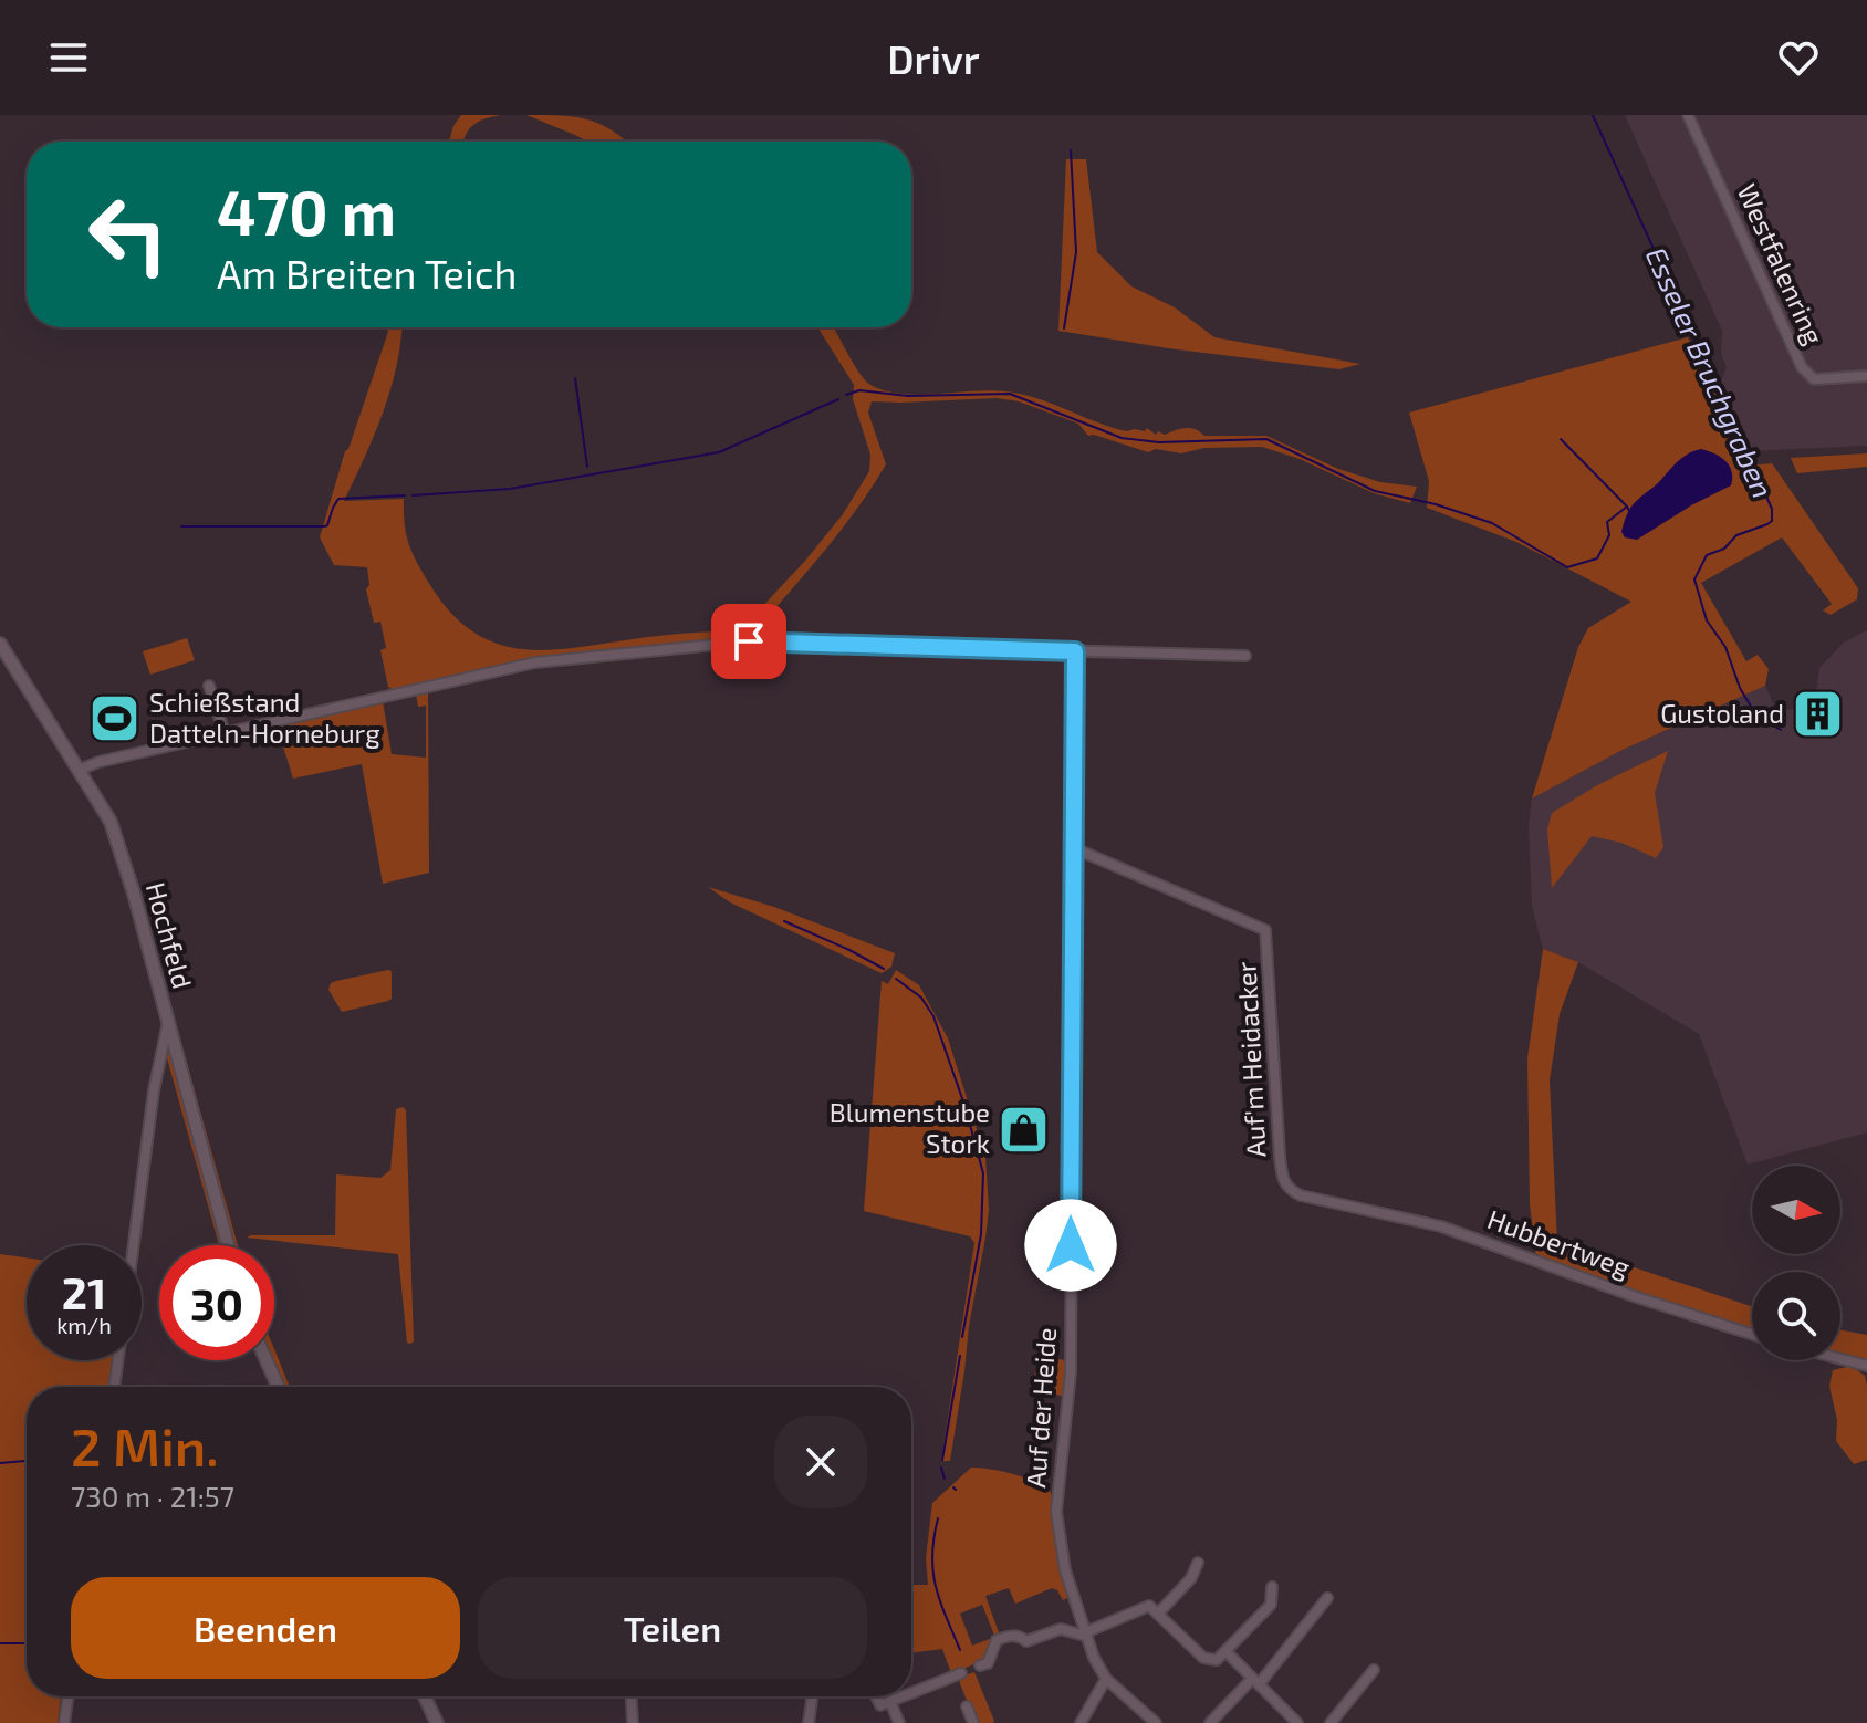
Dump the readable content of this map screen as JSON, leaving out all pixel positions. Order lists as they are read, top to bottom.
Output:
{
  "streets": {
    "street": [
      "Westfalenring",
      "Hochfeld",
      "Auf'm Heidacker",
      "Hubbertweg",
      "Auf der Heide"
    ]
  },
  "crossings": [
    ["Auf'm Heidacker", "Hubbertweg"],
    ["Auf'm Heidacker", "Auf der Heide"]
  ],
  "water": ["Esseler Bruchgraben"],
  "places": {
    "building": ["Gustoland"],
    "sports": ["Schießstand Datteln-Horneburg"],
    "shop": ["Blumenstube Stork"]
  },
  "north": "right",
  "page": {
    "header": "Drivr",
    "turn": ["470 m", "Am Breiten Teich"],
    "speed": "21 km/h",
    "limit": "30",
    "heading": ["2 Min.", "730 m · 21:57"],
    "buttons": ["Beenden", "Teilen"]
  }
}
